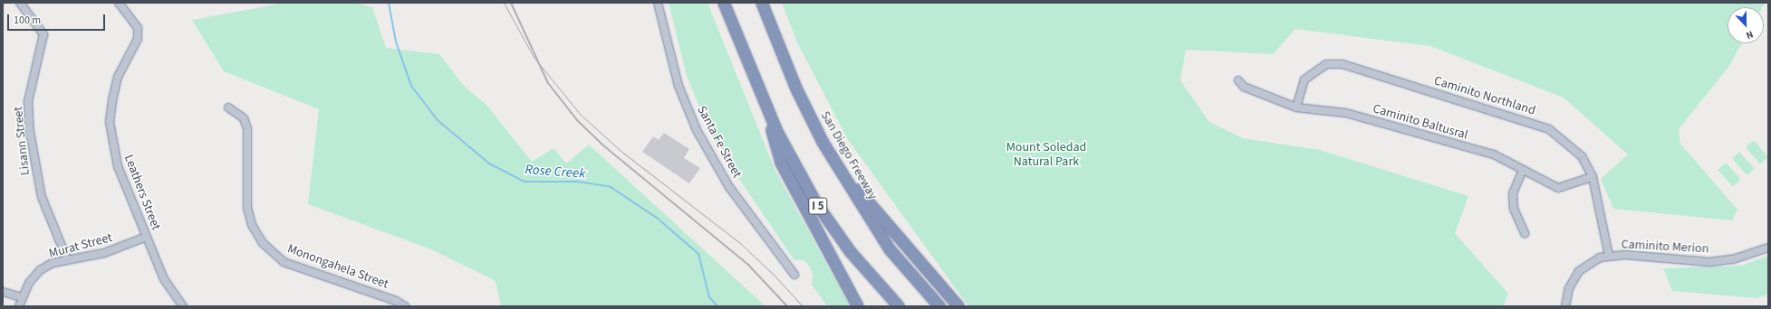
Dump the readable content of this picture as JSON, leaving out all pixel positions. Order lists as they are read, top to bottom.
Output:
{
  "streets": {
    "highway": ["San Diego Freeway", "I 5"],
    "street": [
      "Caminito Northland",
      "Caminito Baltusral",
      "Lisann Street",
      "Santa Fe Street",
      "Leathers Street",
      "Murat Street",
      "Caminito Merion",
      "Monongahela Street"
    ]
  },
  "crossings": [
    ["Caminito Northland", "Caminito Baltusral"],
    ["Caminito Northland", "Caminito Merion"],
    ["Lisann Street", "Murat Street"],
    ["Leathers Street", "Murat Street"]
  ],
  "water": ["Rose Creek"],
  "parks": ["Mount Soledad Natural Park"],
  "scale_bar": "100 m",
  "north": "bottom"
}
